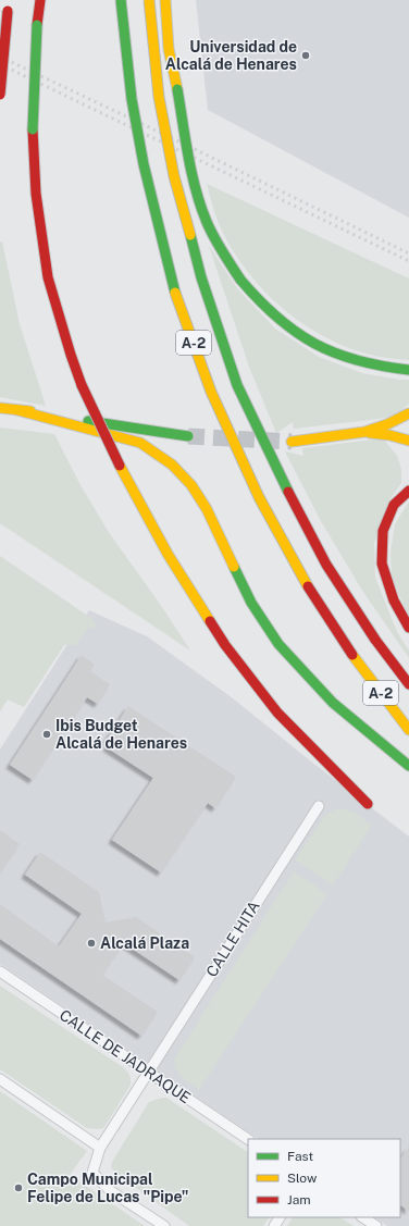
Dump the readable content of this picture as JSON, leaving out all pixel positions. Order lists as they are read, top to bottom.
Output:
{
  "streets": {
    "main road": ["A-2"],
    "street": ["CALLE HITA", "CALLE DE JADRAQUE"]
  },
  "crossings": [
    ["CALLE HITA", "CALLE DE JADRAQUE"]
  ],
  "places": [
    "Universidad de Alcalá de Henares",
    "Ibis Budget Alcalá de Henares",
    "Alcalá Plaza",
    "Campo Municipal Felipe de Lucas \"Pipe\""
  ],
  "legend": ["Fast", "Slow", "Jam"]
}
